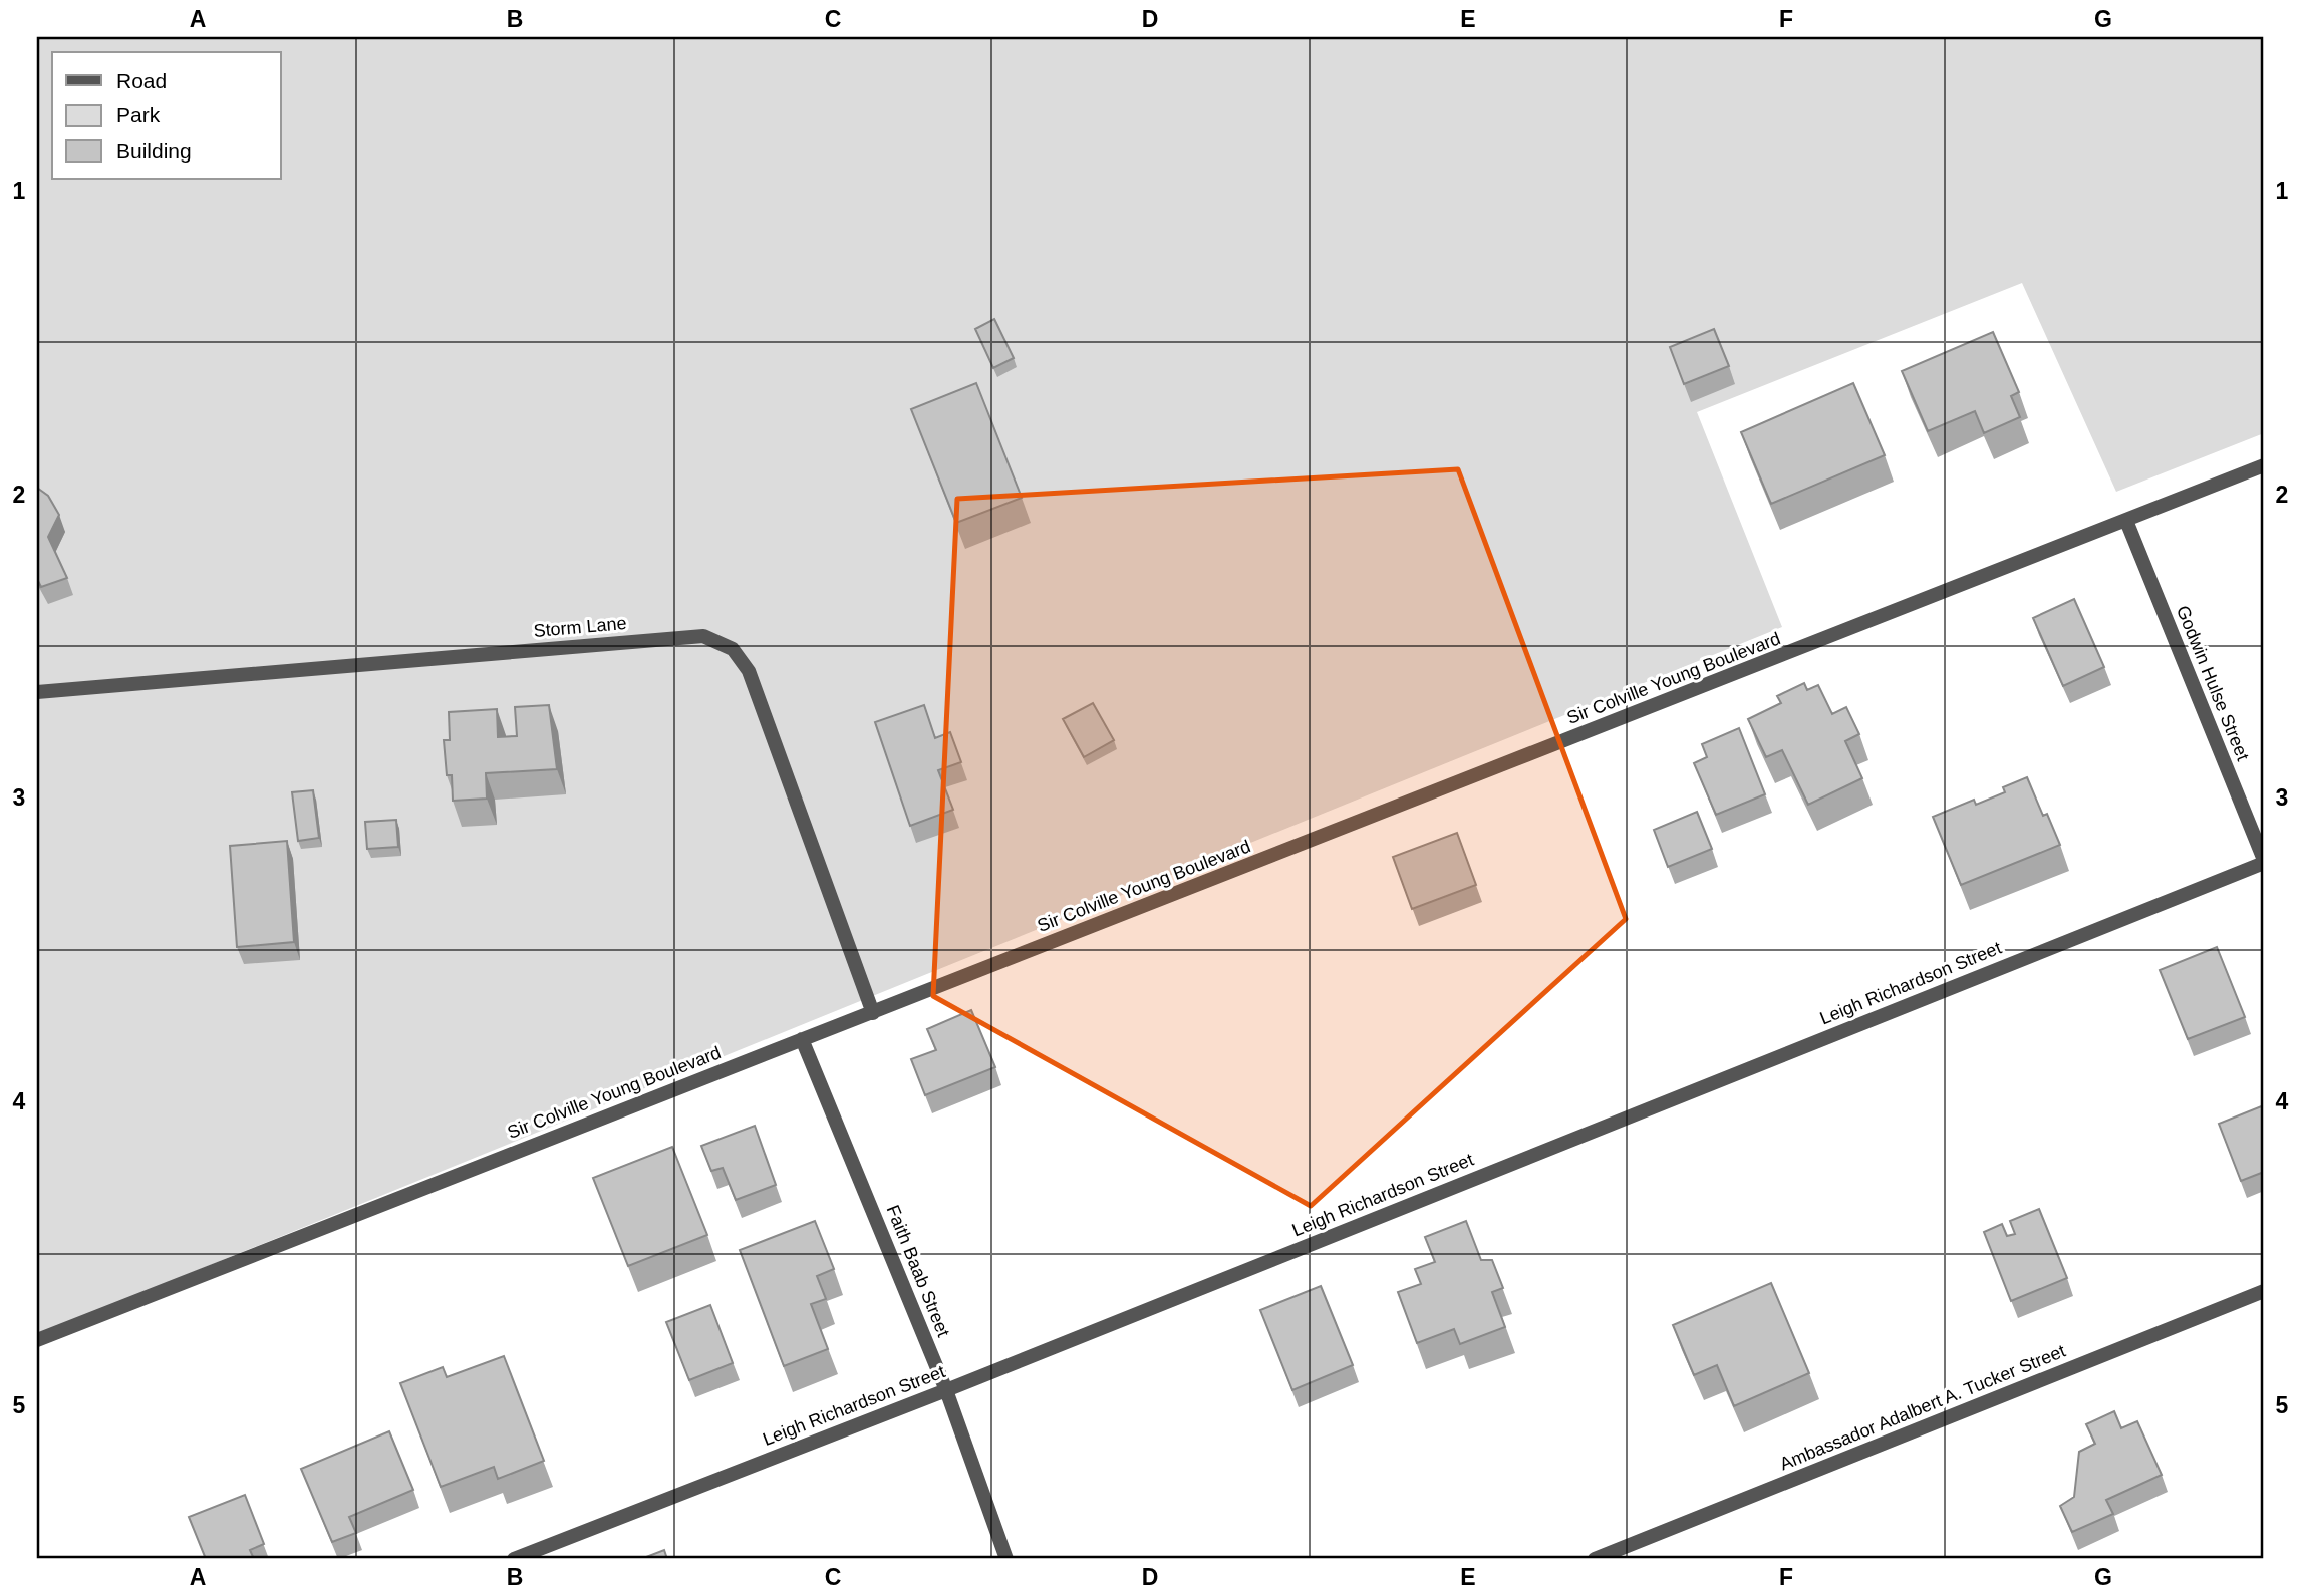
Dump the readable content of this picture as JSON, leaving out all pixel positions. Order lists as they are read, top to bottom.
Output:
{
  "streets": {
    "street": [
      "Storm Lane",
      "Sir Colville Young Boulevard",
      "Godwin Hulse Street",
      "Leigh Richardson Street",
      "Faith Baab Street",
      "Ambassador Adalbert A. Tucker Street"
    ]
  },
  "crossings": [
    ["Storm Lane", "Sir Colville Young Boulevard"],
    ["Sir Colville Young Boulevard", "Godwin Hulse Street"],
    ["Sir Colville Young Boulevard", "Faith Baab Street"],
    ["Godwin Hulse Street", "Leigh Richardson Street"],
    ["Leigh Richardson Street", "Faith Baab Street"]
  ],
  "legend": ["Road", "Park", "Building"],
  "grid": {
    "columns": [
      "A",
      "B",
      "C",
      "D",
      "E",
      "F",
      "G"
    ],
    "rows": [
      "1",
      "2",
      "3",
      "4",
      "5"
    ]
  }
}
